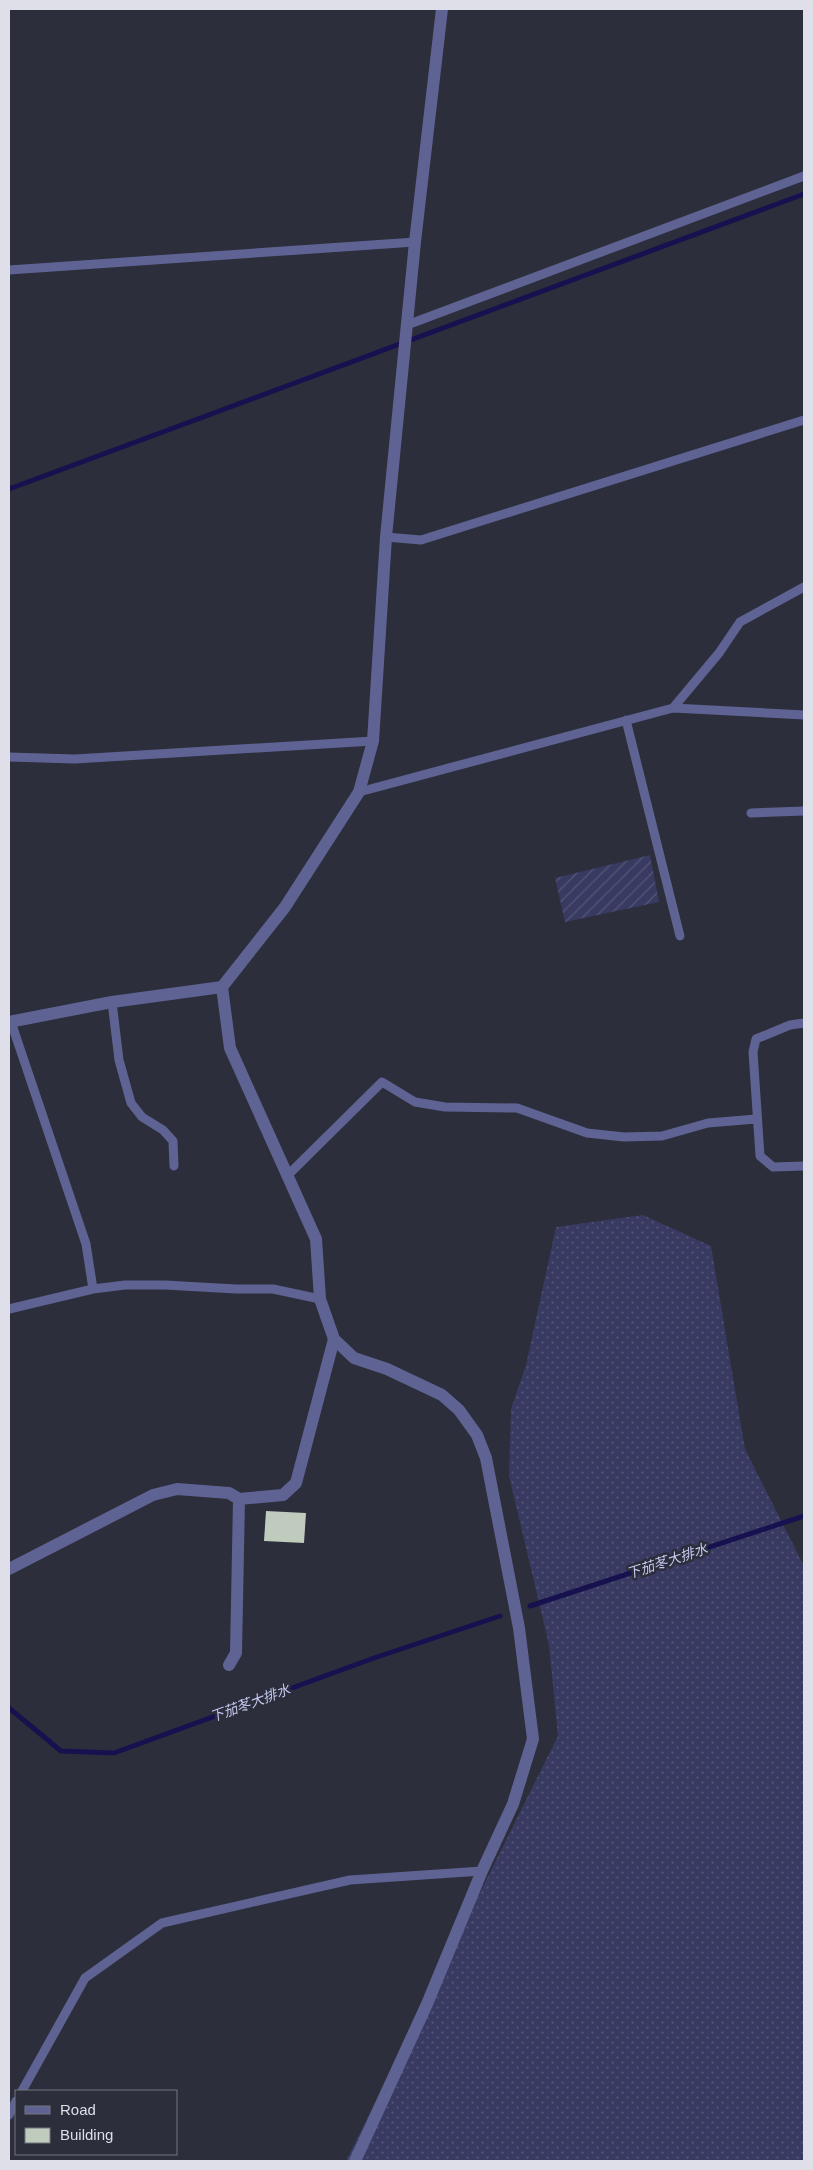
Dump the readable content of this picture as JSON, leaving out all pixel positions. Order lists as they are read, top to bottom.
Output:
{
  "water": ["下茄苳大排水"],
  "legend": ["Road", "Building"]
}
